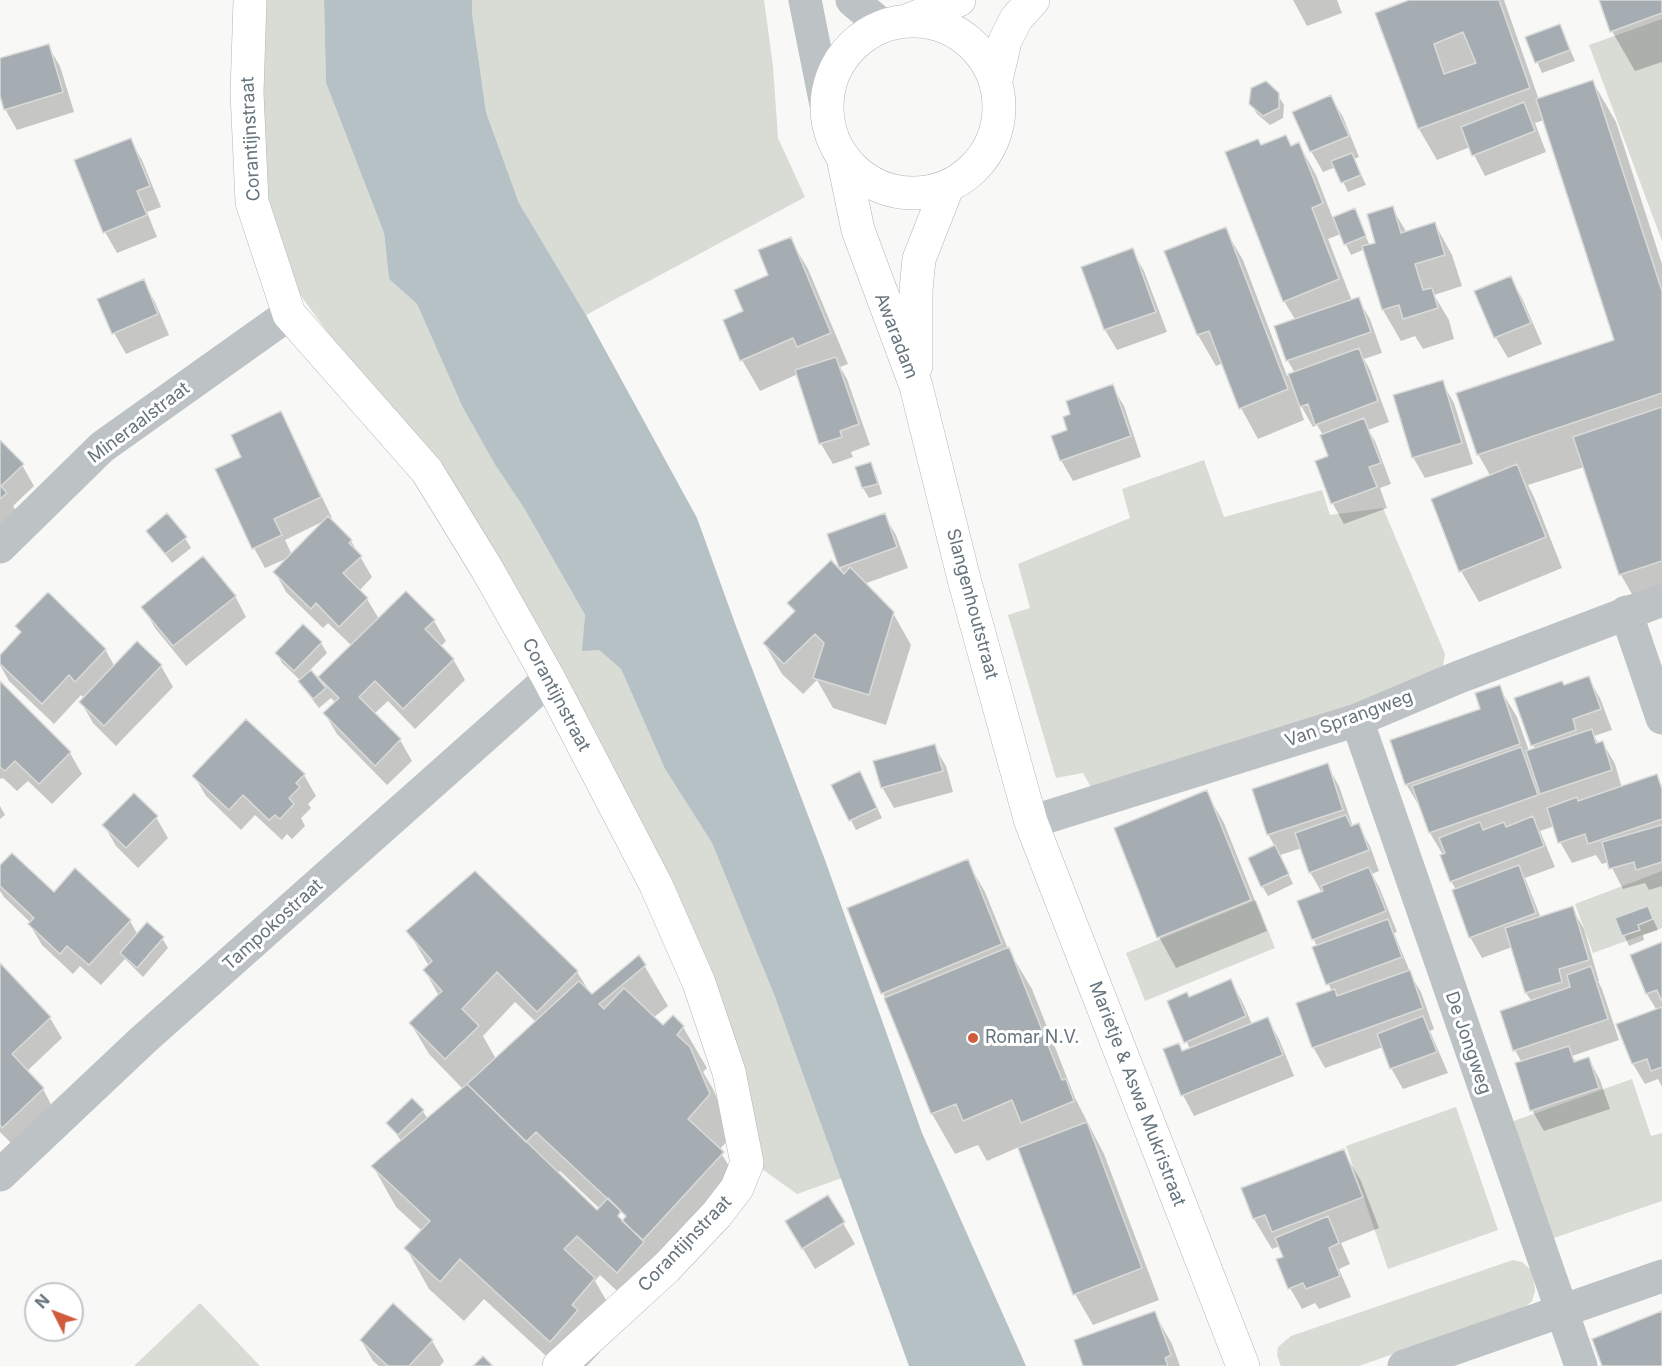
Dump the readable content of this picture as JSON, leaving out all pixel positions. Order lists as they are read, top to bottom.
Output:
{
  "streets": {
    "main road": [
      "Corantijnstraat",
      "Awaradam",
      "Slangenhoutstraat",
      "Marietje & Aswa Mukristraat"
    ],
    "street": [
      "Mineraalstraat",
      "Van Sprangweg",
      "Tampokostraat",
      "De Jongweg"
    ]
  },
  "crossings": [
    ["Corantijnstraat", "Mineraalstraat"],
    ["Corantijnstraat", "Tampokostraat"],
    ["Awaradam", "Slangenhoutstraat"],
    ["Slangenhoutstraat", "Van Sprangweg"],
    ["Slangenhoutstraat", "Marietje & Aswa Mukristraat"],
    ["Van Sprangweg", "De Jongweg"],
    ["Van Sprangweg", "Marietje & Aswa Mukristraat"]
  ],
  "places": ["Romar N.V."],
  "north": "top left"
}
